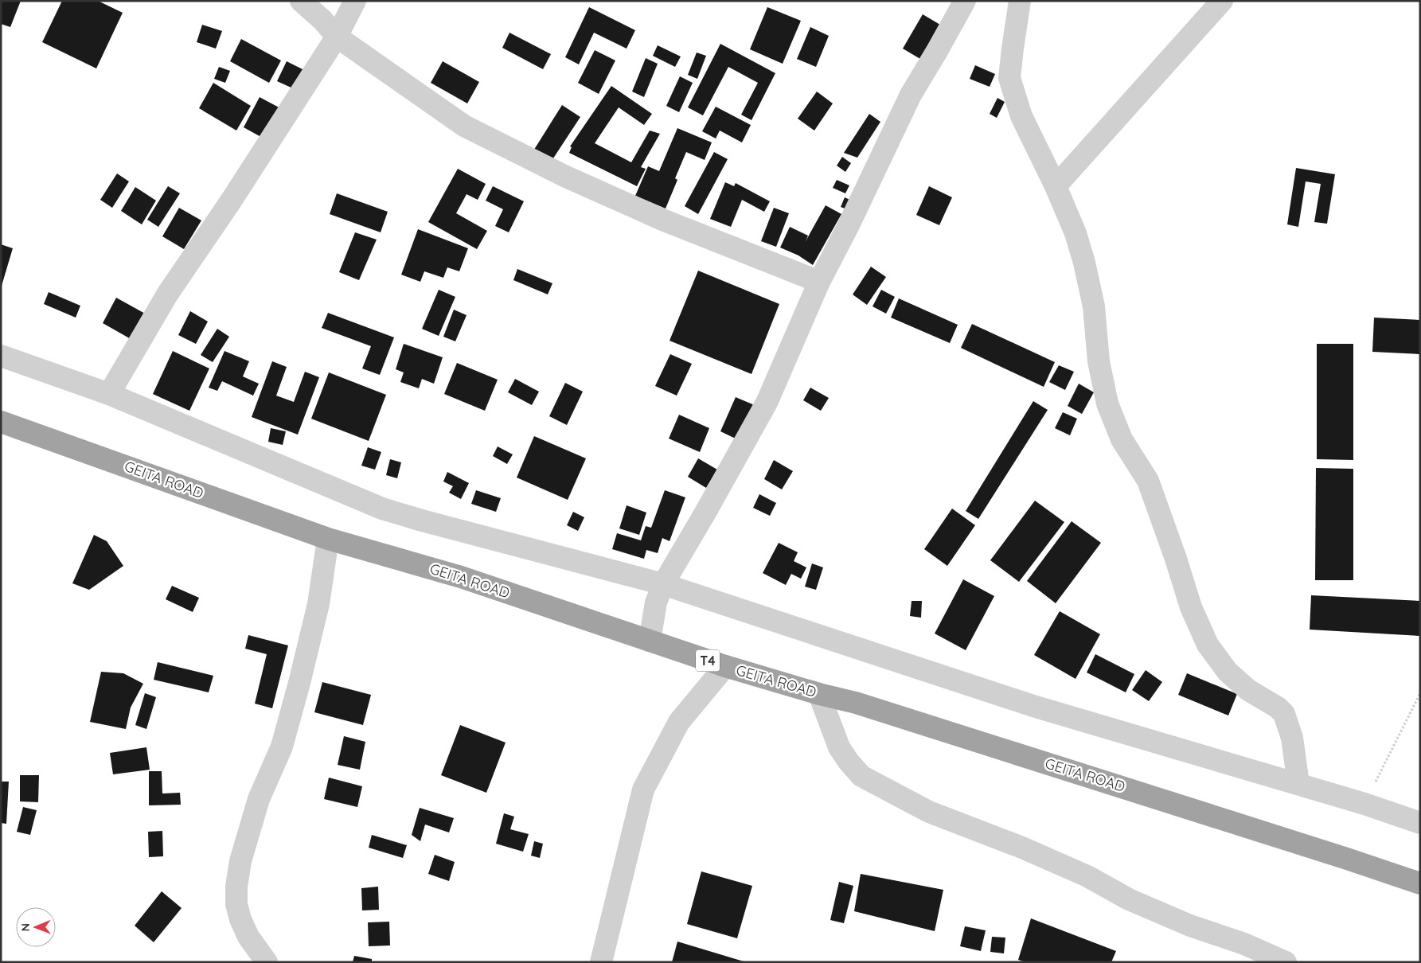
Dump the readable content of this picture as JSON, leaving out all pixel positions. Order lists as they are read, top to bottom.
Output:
{
  "streets": {
    "highway": ["GEITA ROAD", "T4"]
  },
  "north": "left"
}
